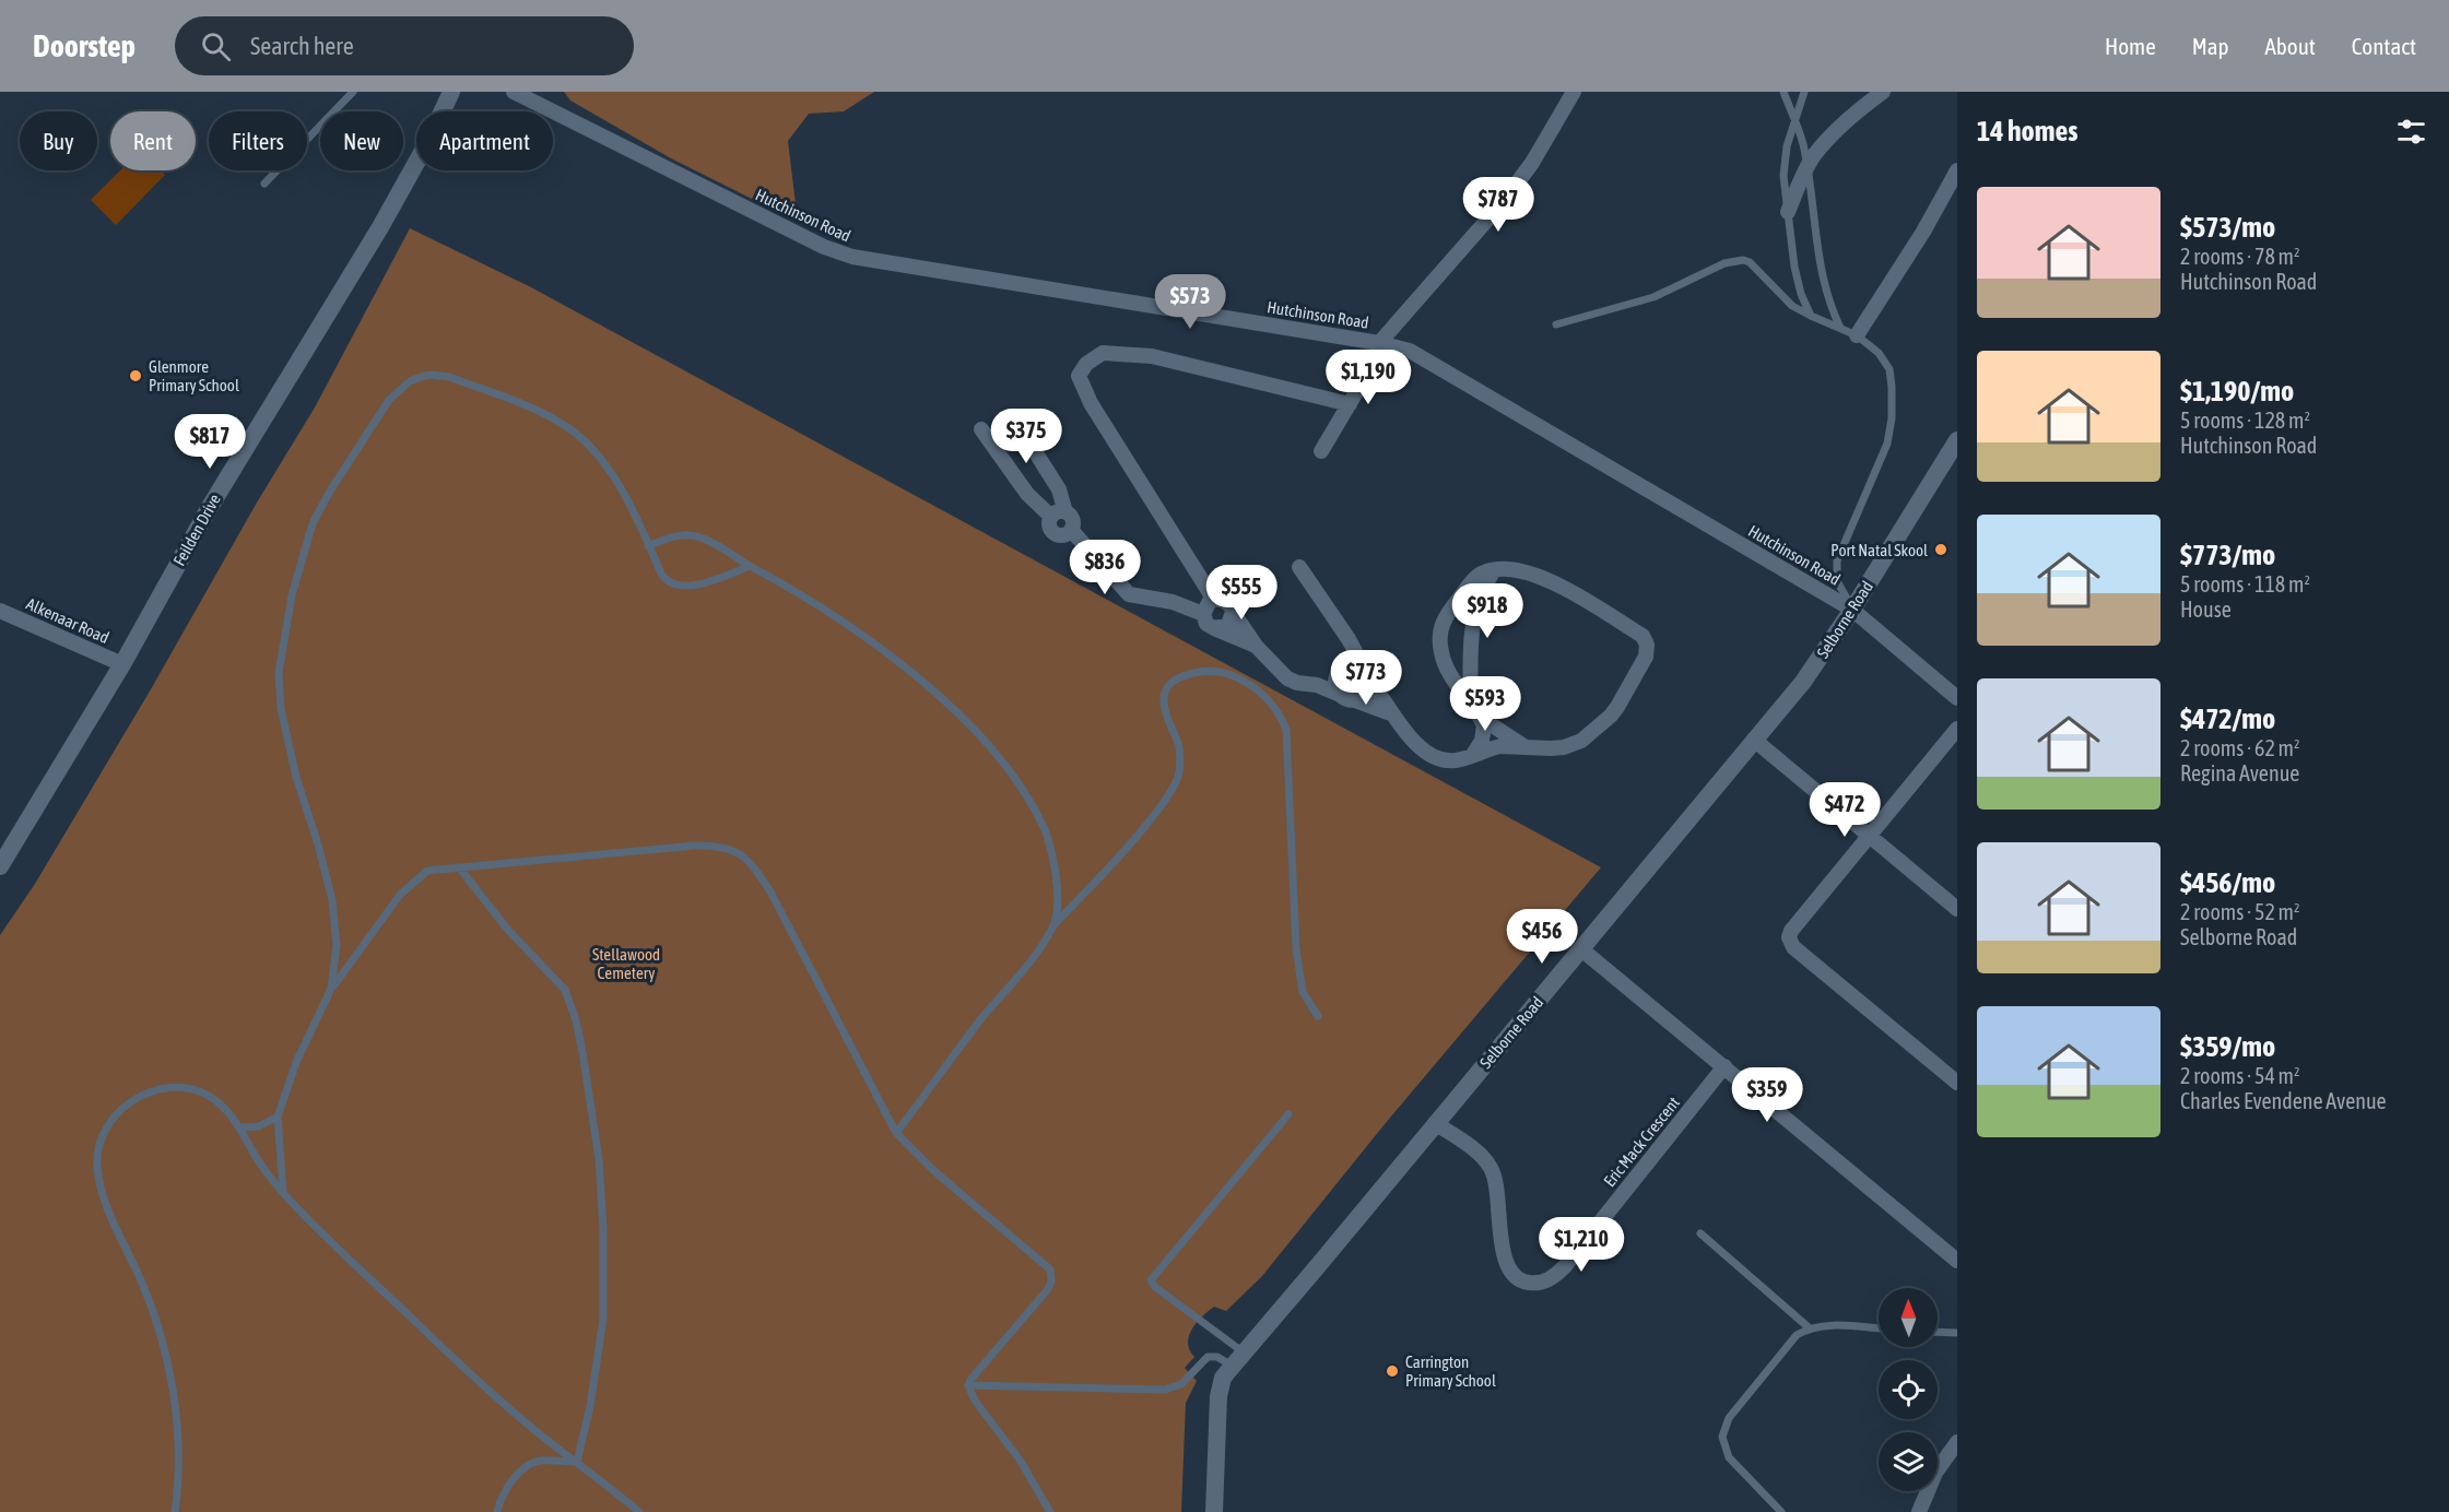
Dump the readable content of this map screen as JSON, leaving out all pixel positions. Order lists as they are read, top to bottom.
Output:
{
  "streets": {
    "street": [
      "Hutchinson Road",
      "Feilden Drive",
      "Selborne Road",
      "Alkenaar Road",
      "Eric Mack Crescent"
    ]
  },
  "crossings": [
    ["Hutchinson Road", "Selborne Road"],
    ["Feilden Drive", "Alkenaar Road"],
    ["Selborne Road", "Eric Mack Crescent"]
  ],
  "parks": ["Stellawood Cemetery"],
  "places": ["Glenmore Primary School", "Port Natal Skool", "Carrington Primary School"],
  "north": "top",
  "page": {
    "header": "Doorstep",
    "search": "Search here",
    "nav": [
      "Home",
      "Map",
      "About",
      "Contact"
    ],
    "heading": "14 homes",
    "chip": [
      "Buy",
      "Rent",
      "Filters",
      "New",
      "Apartment"
    ],
    "list": [
      {
        "name": "$573/mo",
        "note": "2 rooms · 78 m² · Hutchinson Road"
      },
      {
        "name": "$1,190/mo",
        "note": "5 rooms · 128 m² · Hutchinson Road"
      },
      {
        "name": "$773/mo",
        "note": "5 rooms · 118 m² · House"
      },
      {
        "name": "$472/mo",
        "note": "2 rooms · 62 m² · Regina Avenue"
      },
      {
        "name": "$456/mo",
        "note": "2 rooms · 52 m² · Selborne Road"
      },
      {
        "name": "$359/mo",
        "note": "2 rooms · 54 m² · Charles Evendene Avenue"
      }
    ],
    "price": [
      "$787",
      "$573",
      "$1,190",
      "$375",
      "$817",
      "$836",
      "$555",
      "$918",
      "$773",
      "$593",
      "$472",
      "$456",
      "$359",
      "$1,210"
    ]
  }
}
